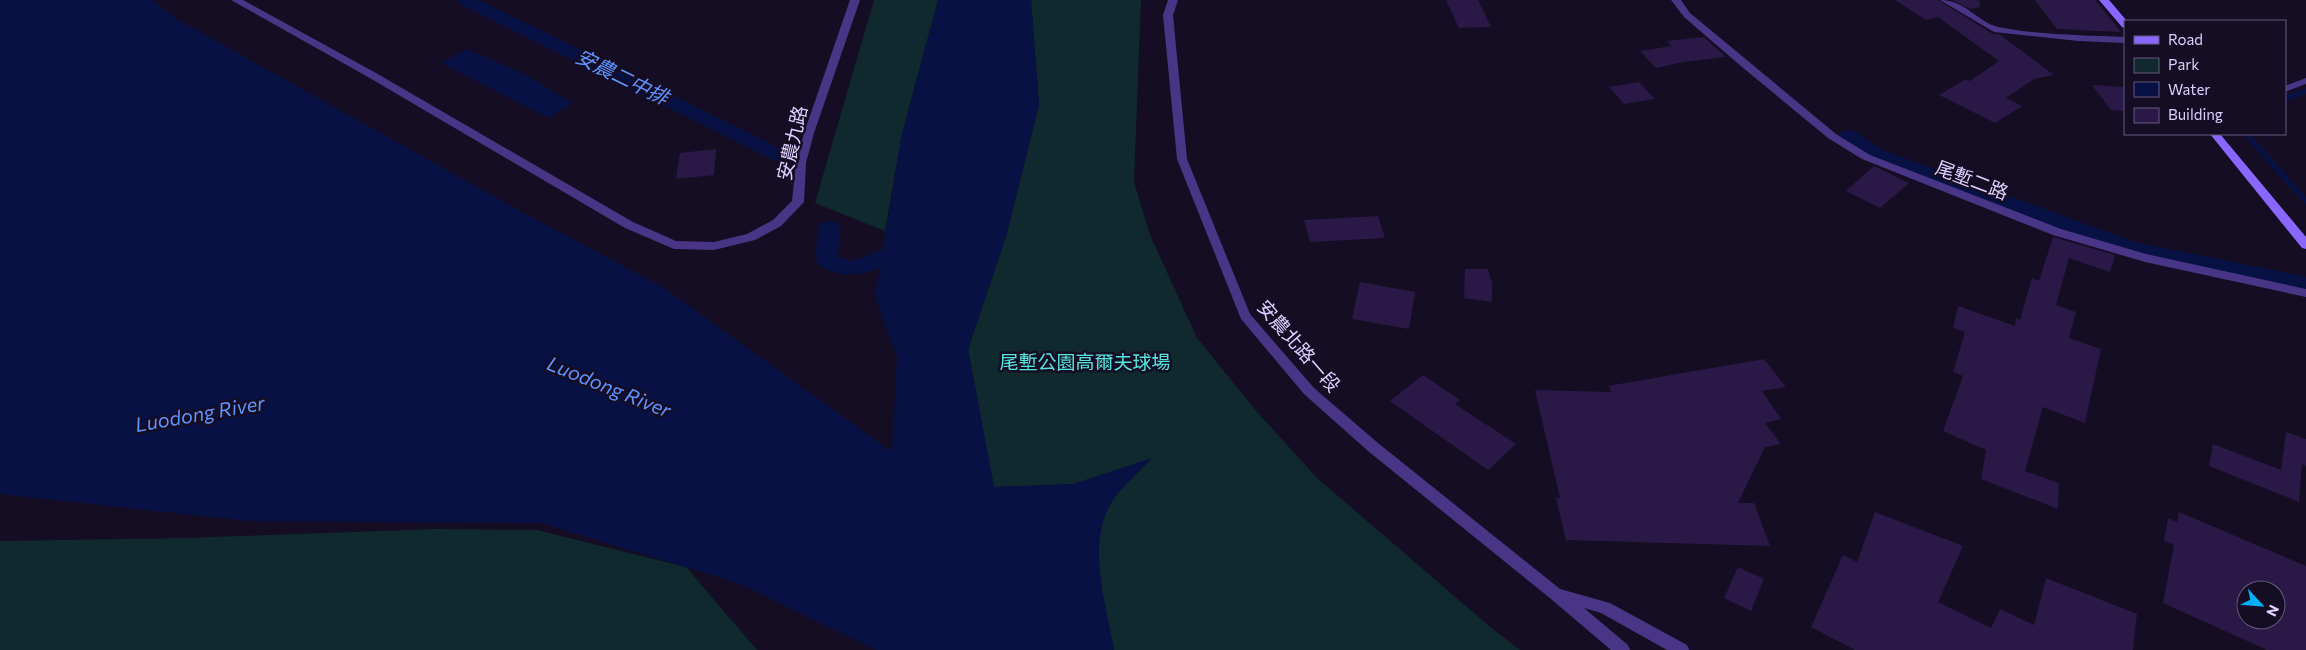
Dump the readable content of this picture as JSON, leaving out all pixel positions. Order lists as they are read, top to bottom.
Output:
{
  "streets": {
    "street": ["安農九路", "尾塹二路", "安農北路一段"]
  },
  "water": ["安農二中排", "Luodong River"],
  "parks": ["尾塹公園高爾夫球場"],
  "legend": [
    "Road",
    "Park",
    "Water",
    "Building"
  ],
  "north": "bottom right"
}
